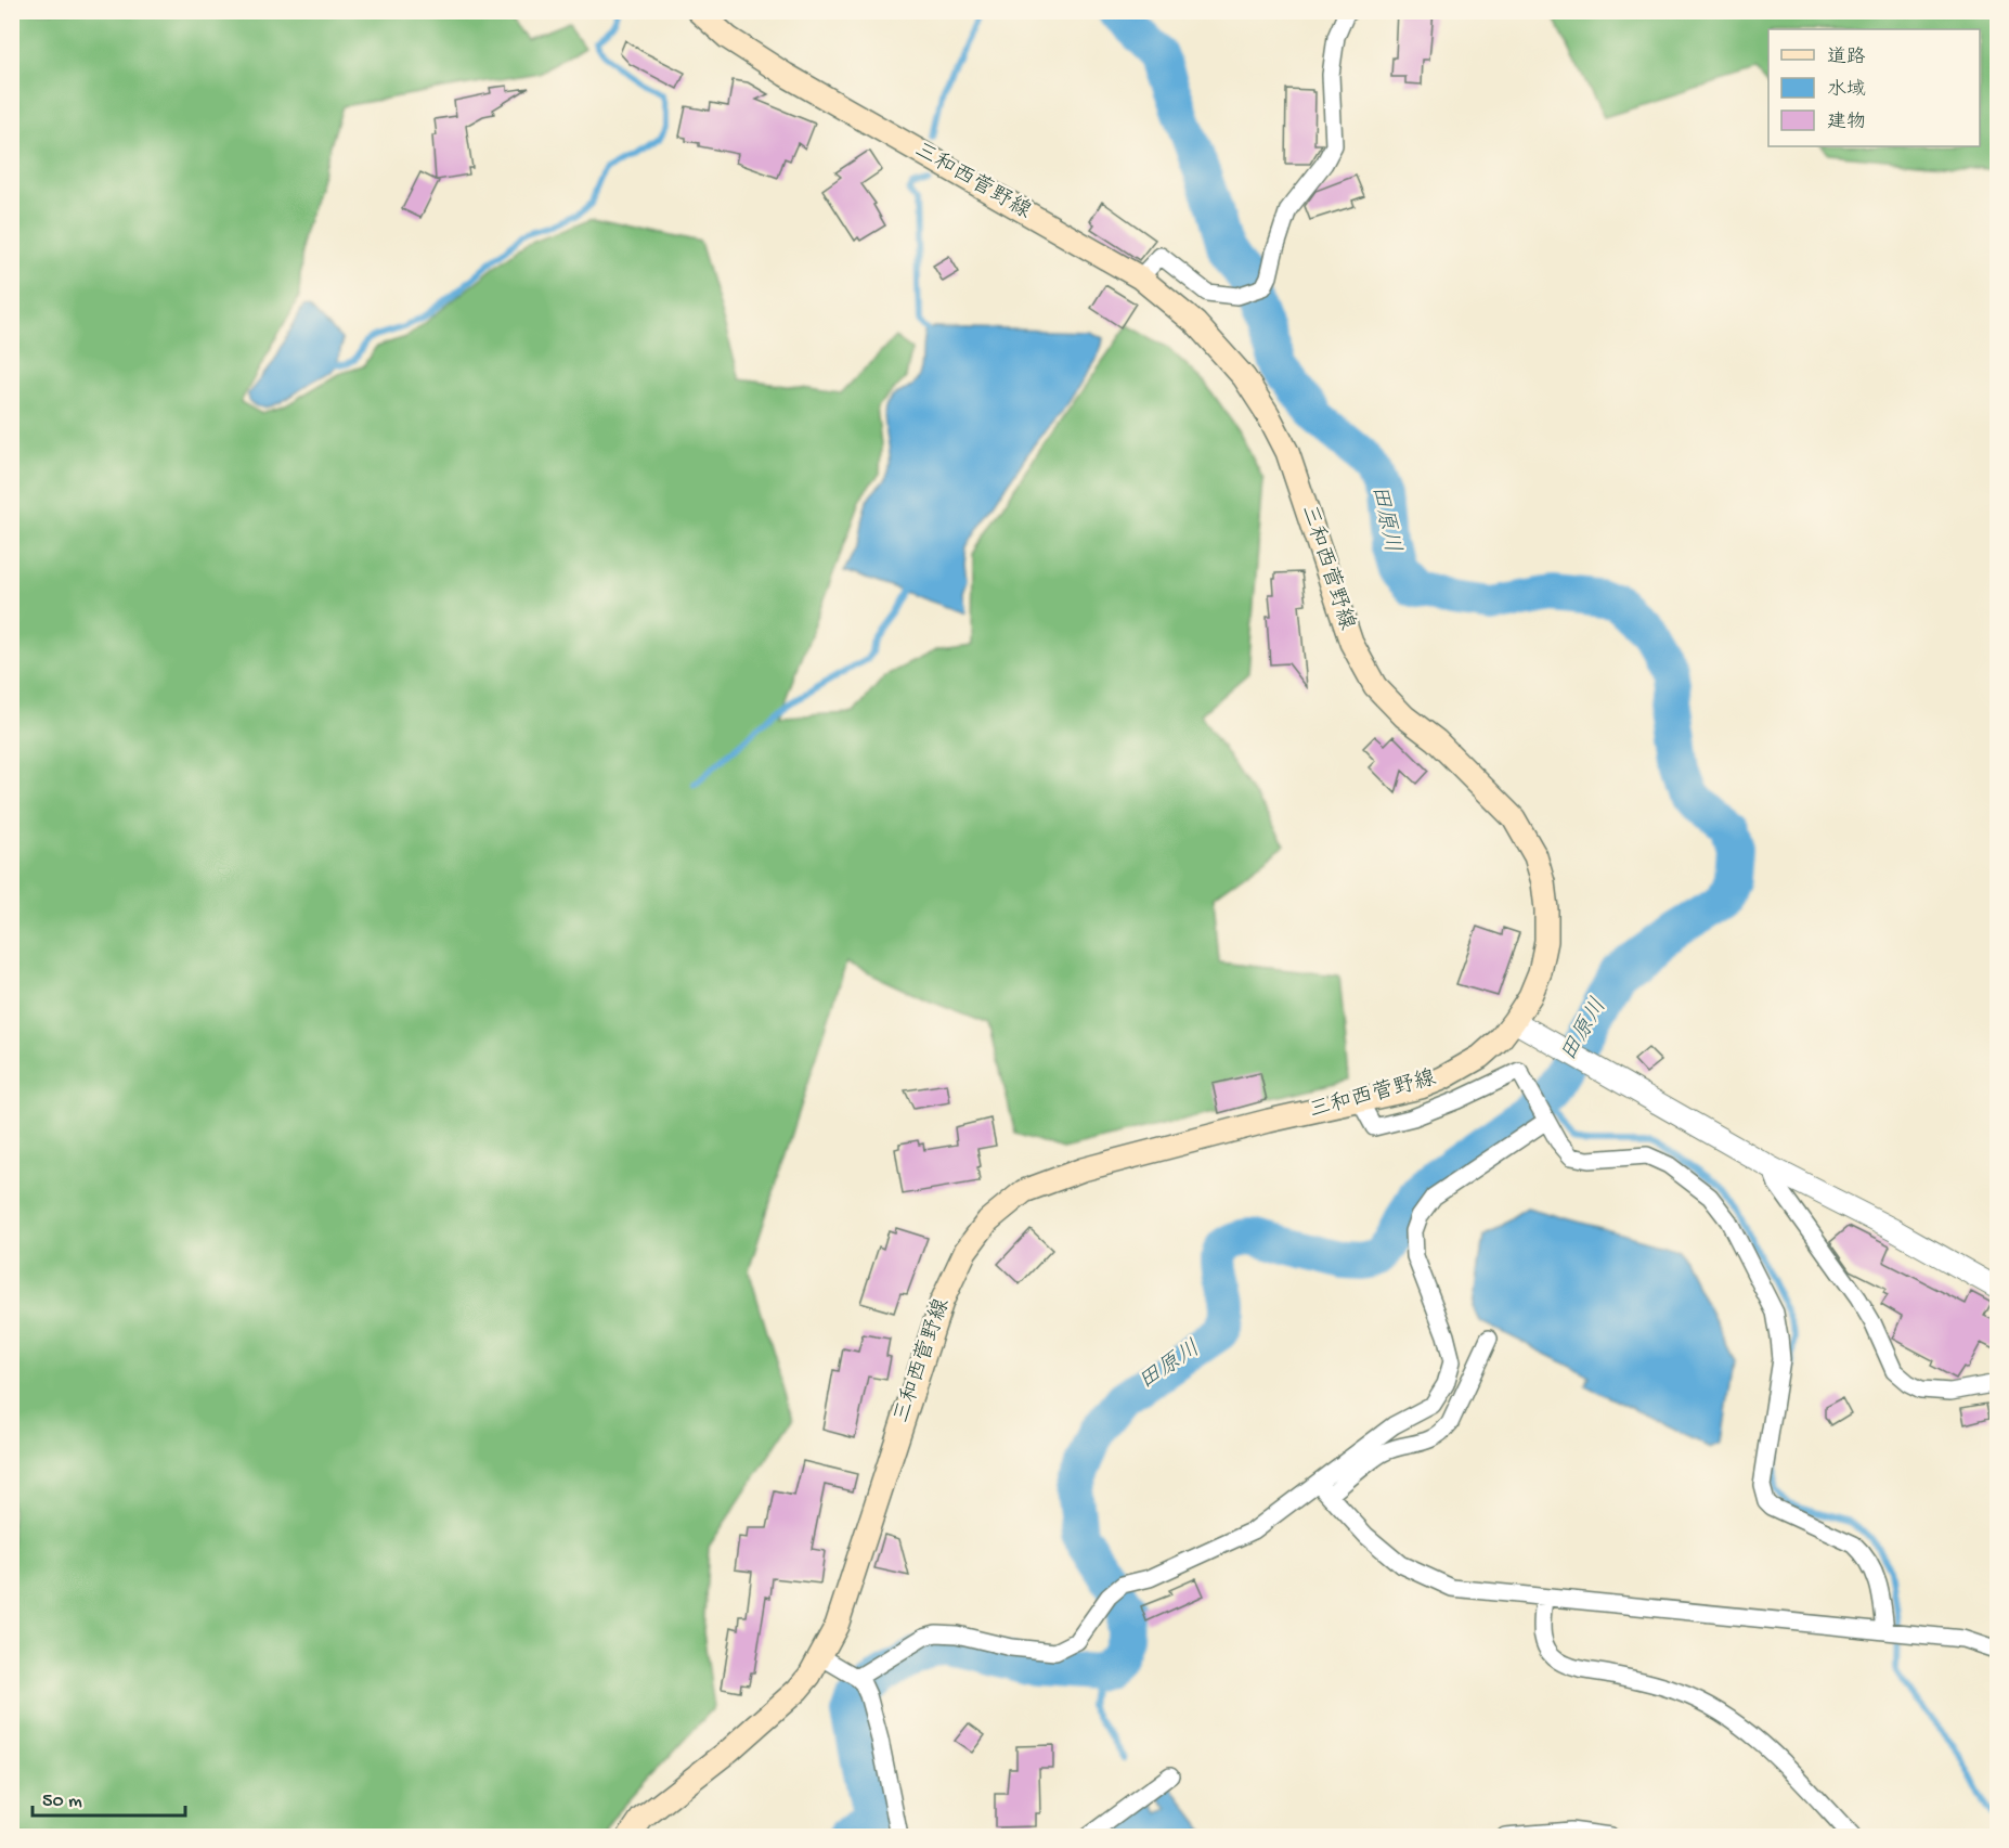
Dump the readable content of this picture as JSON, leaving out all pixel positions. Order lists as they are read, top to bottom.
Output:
{
  "streets": {
    "main road": ["三和西菅野線"]
  },
  "water": ["田原川"],
  "legend": ["道路", "水域", "建物"],
  "scale_bar": "50 m"
}
